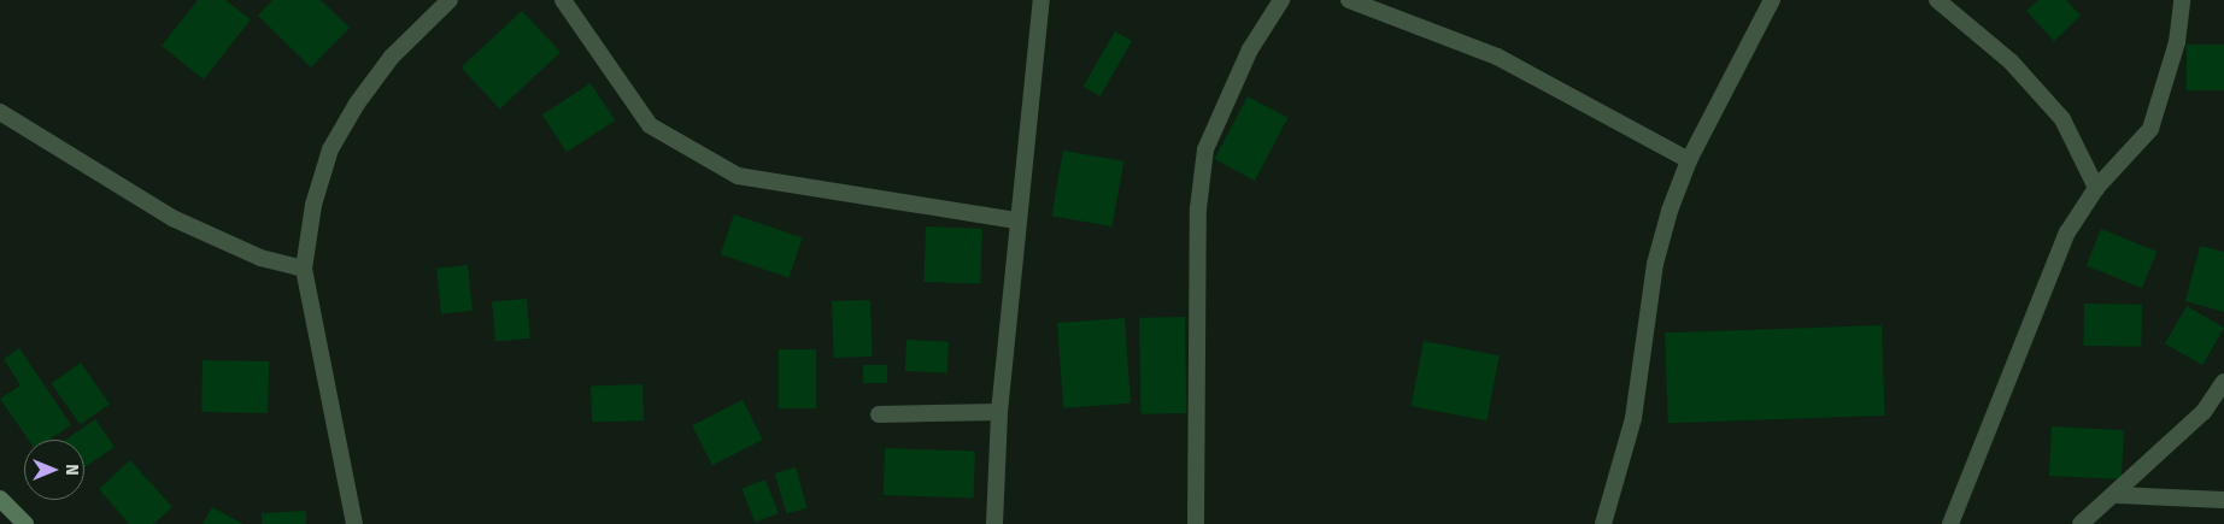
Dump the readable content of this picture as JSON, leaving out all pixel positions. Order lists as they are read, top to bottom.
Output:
{
  "north": "right"
}
